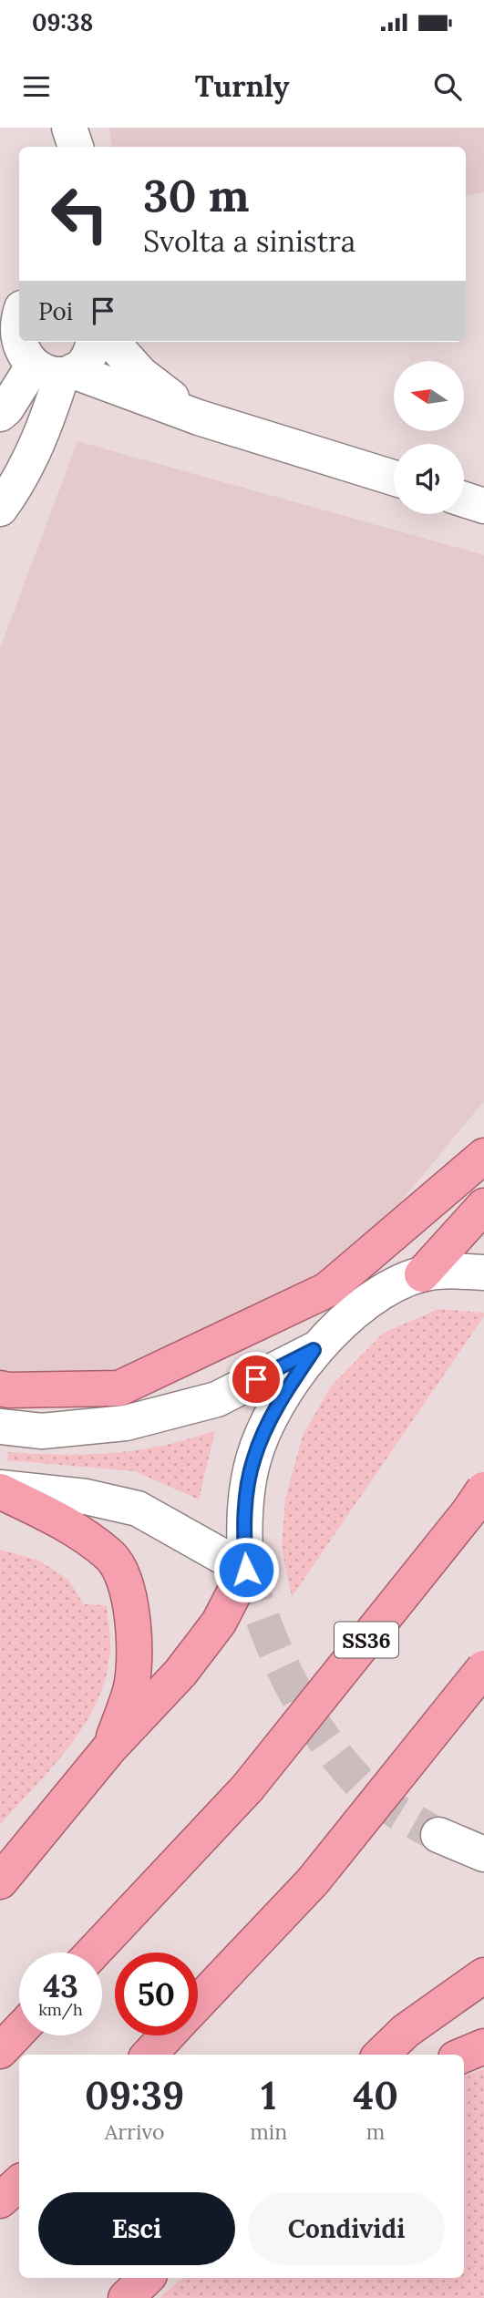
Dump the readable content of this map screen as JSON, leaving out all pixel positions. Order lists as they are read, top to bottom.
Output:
{
  "streets": {
    "highway": ["SS36"]
  },
  "north": "left",
  "page": {
    "status": "09:38",
    "header": "Turnly",
    "turn": ["30 m", "Svolta a sinistra"],
    "then": "Poi",
    "speed": "43 km/h",
    "limit": "50",
    "eta": [
      "09:39",
      "Arrivo",
      "1",
      "min",
      "40",
      "m"
    ],
    "buttons": ["Esci", "Condividi"]
  }
}
